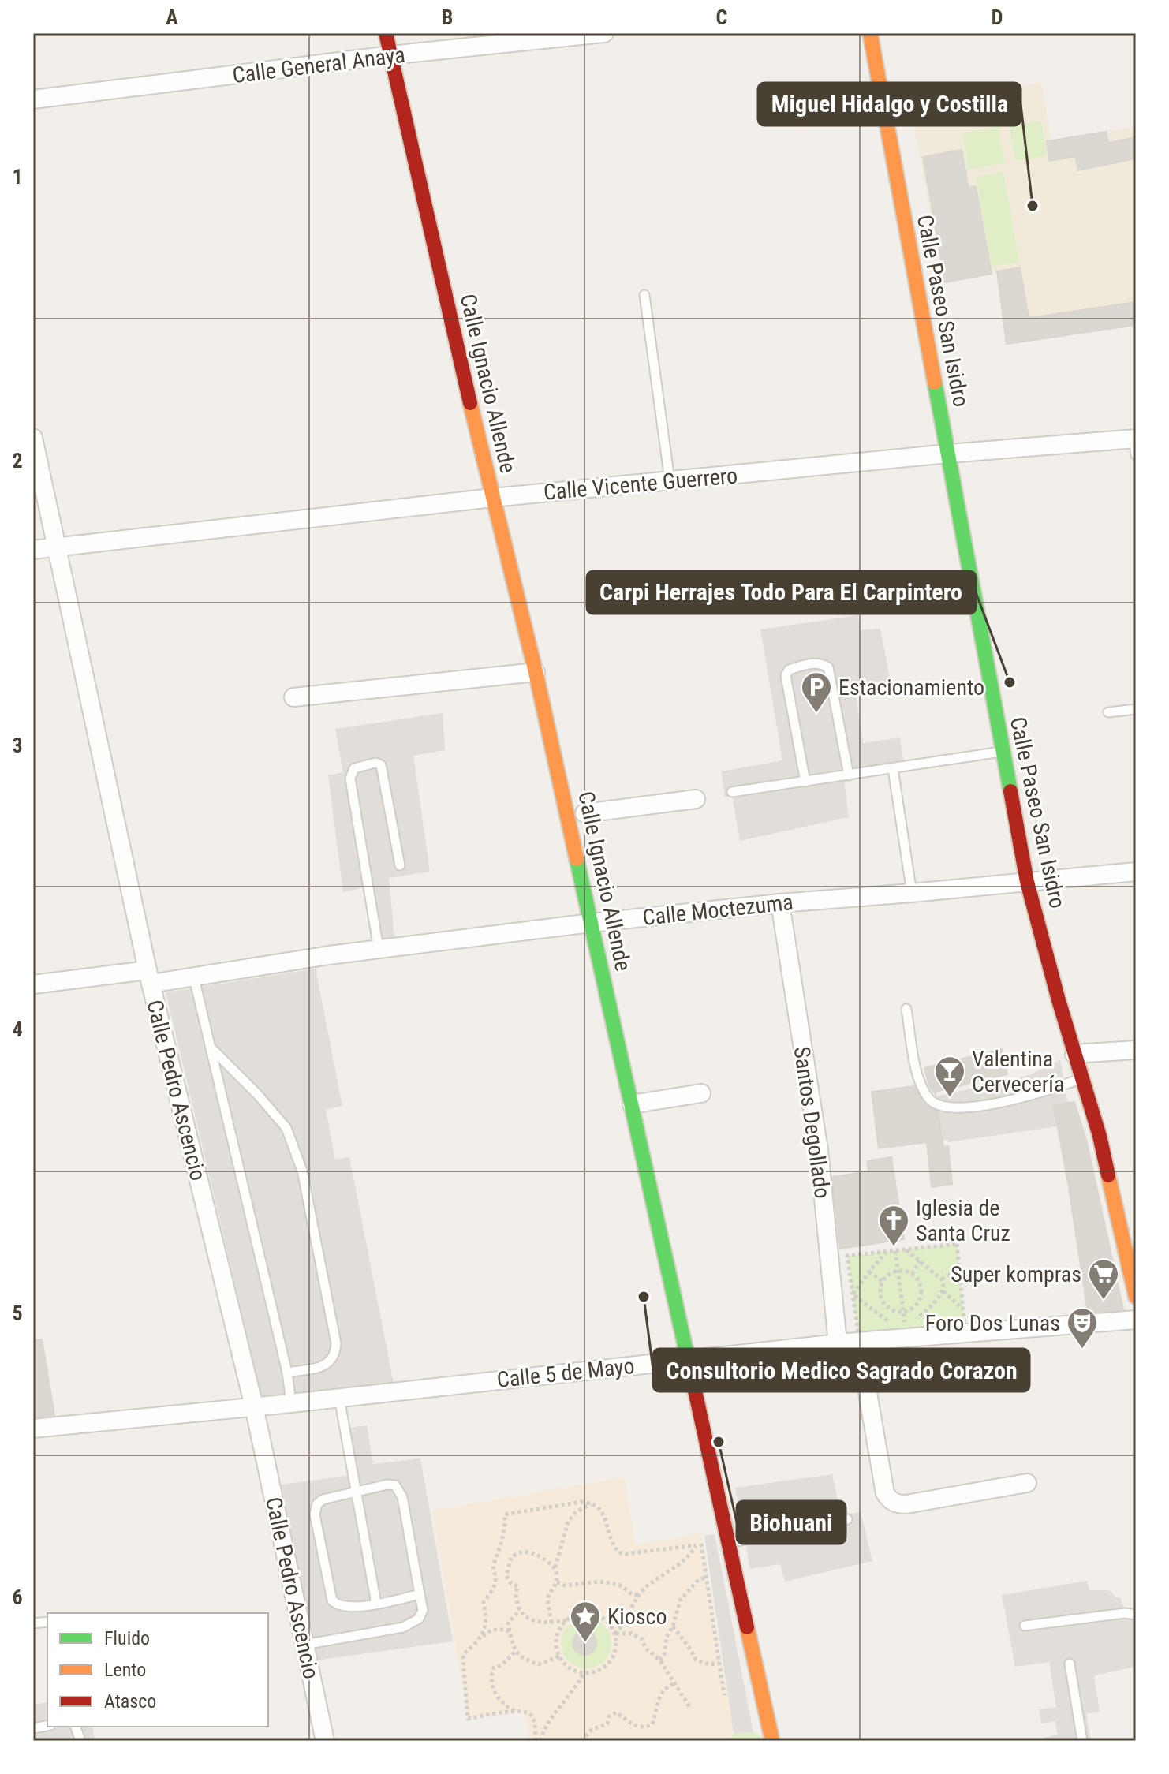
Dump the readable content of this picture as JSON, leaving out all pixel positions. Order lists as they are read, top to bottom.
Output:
{
  "streets": {
    "street": [
      "Calle General Anaya",
      "Calle Paseo San Isidro",
      "Calle Ignacio Allende",
      "Calle Vicente Guerrero",
      "Calle Moctezuma",
      "Calle Pedro Ascencio",
      "Santos Degollado",
      "Calle 5 de Mayo"
    ]
  },
  "crossings": [
    ["Calle General Anaya", "Calle Ignacio Allende"],
    ["Calle Paseo San Isidro", "Calle Vicente Guerrero"],
    ["Calle Paseo San Isidro", "Calle Moctezuma"],
    ["Calle Ignacio Allende", "Calle Vicente Guerrero"],
    ["Calle Ignacio Allende", "Calle Moctezuma"],
    ["Calle Ignacio Allende", "Calle 5 de Mayo"],
    ["Calle Vicente Guerrero", "Calle Pedro Ascencio"],
    ["Calle Moctezuma", "Calle Pedro Ascencio"],
    ["Calle Moctezuma", "Santos Degollado"],
    ["Calle Pedro Ascencio", "Calle 5 de Mayo"],
    ["Santos Degollado", "Calle 5 de Mayo"]
  ],
  "places": {
    "other": [
      "Miguel Hidalgo y Costilla",
      "Carpi Herrajes Todo Para El Carpintero",
      "Consultorio Medico Sagrado Corazon",
      "Biohuani"
    ],
    "parking": ["Estacionamiento"],
    "bar": ["Valentina Cervecería"],
    "church": ["Iglesia de Santa Cruz"],
    "supermarket": ["Super kompras"],
    "theatre": ["Foro Dos Lunas"],
    "place": ["Kiosco"]
  },
  "legend": ["Fluido", "Lento", "Atasco"],
  "grid": {
    "columns": [
      "A",
      "B",
      "C",
      "D"
    ],
    "rows": [
      "1",
      "2",
      "3",
      "4",
      "5",
      "6"
    ]
  }
}
